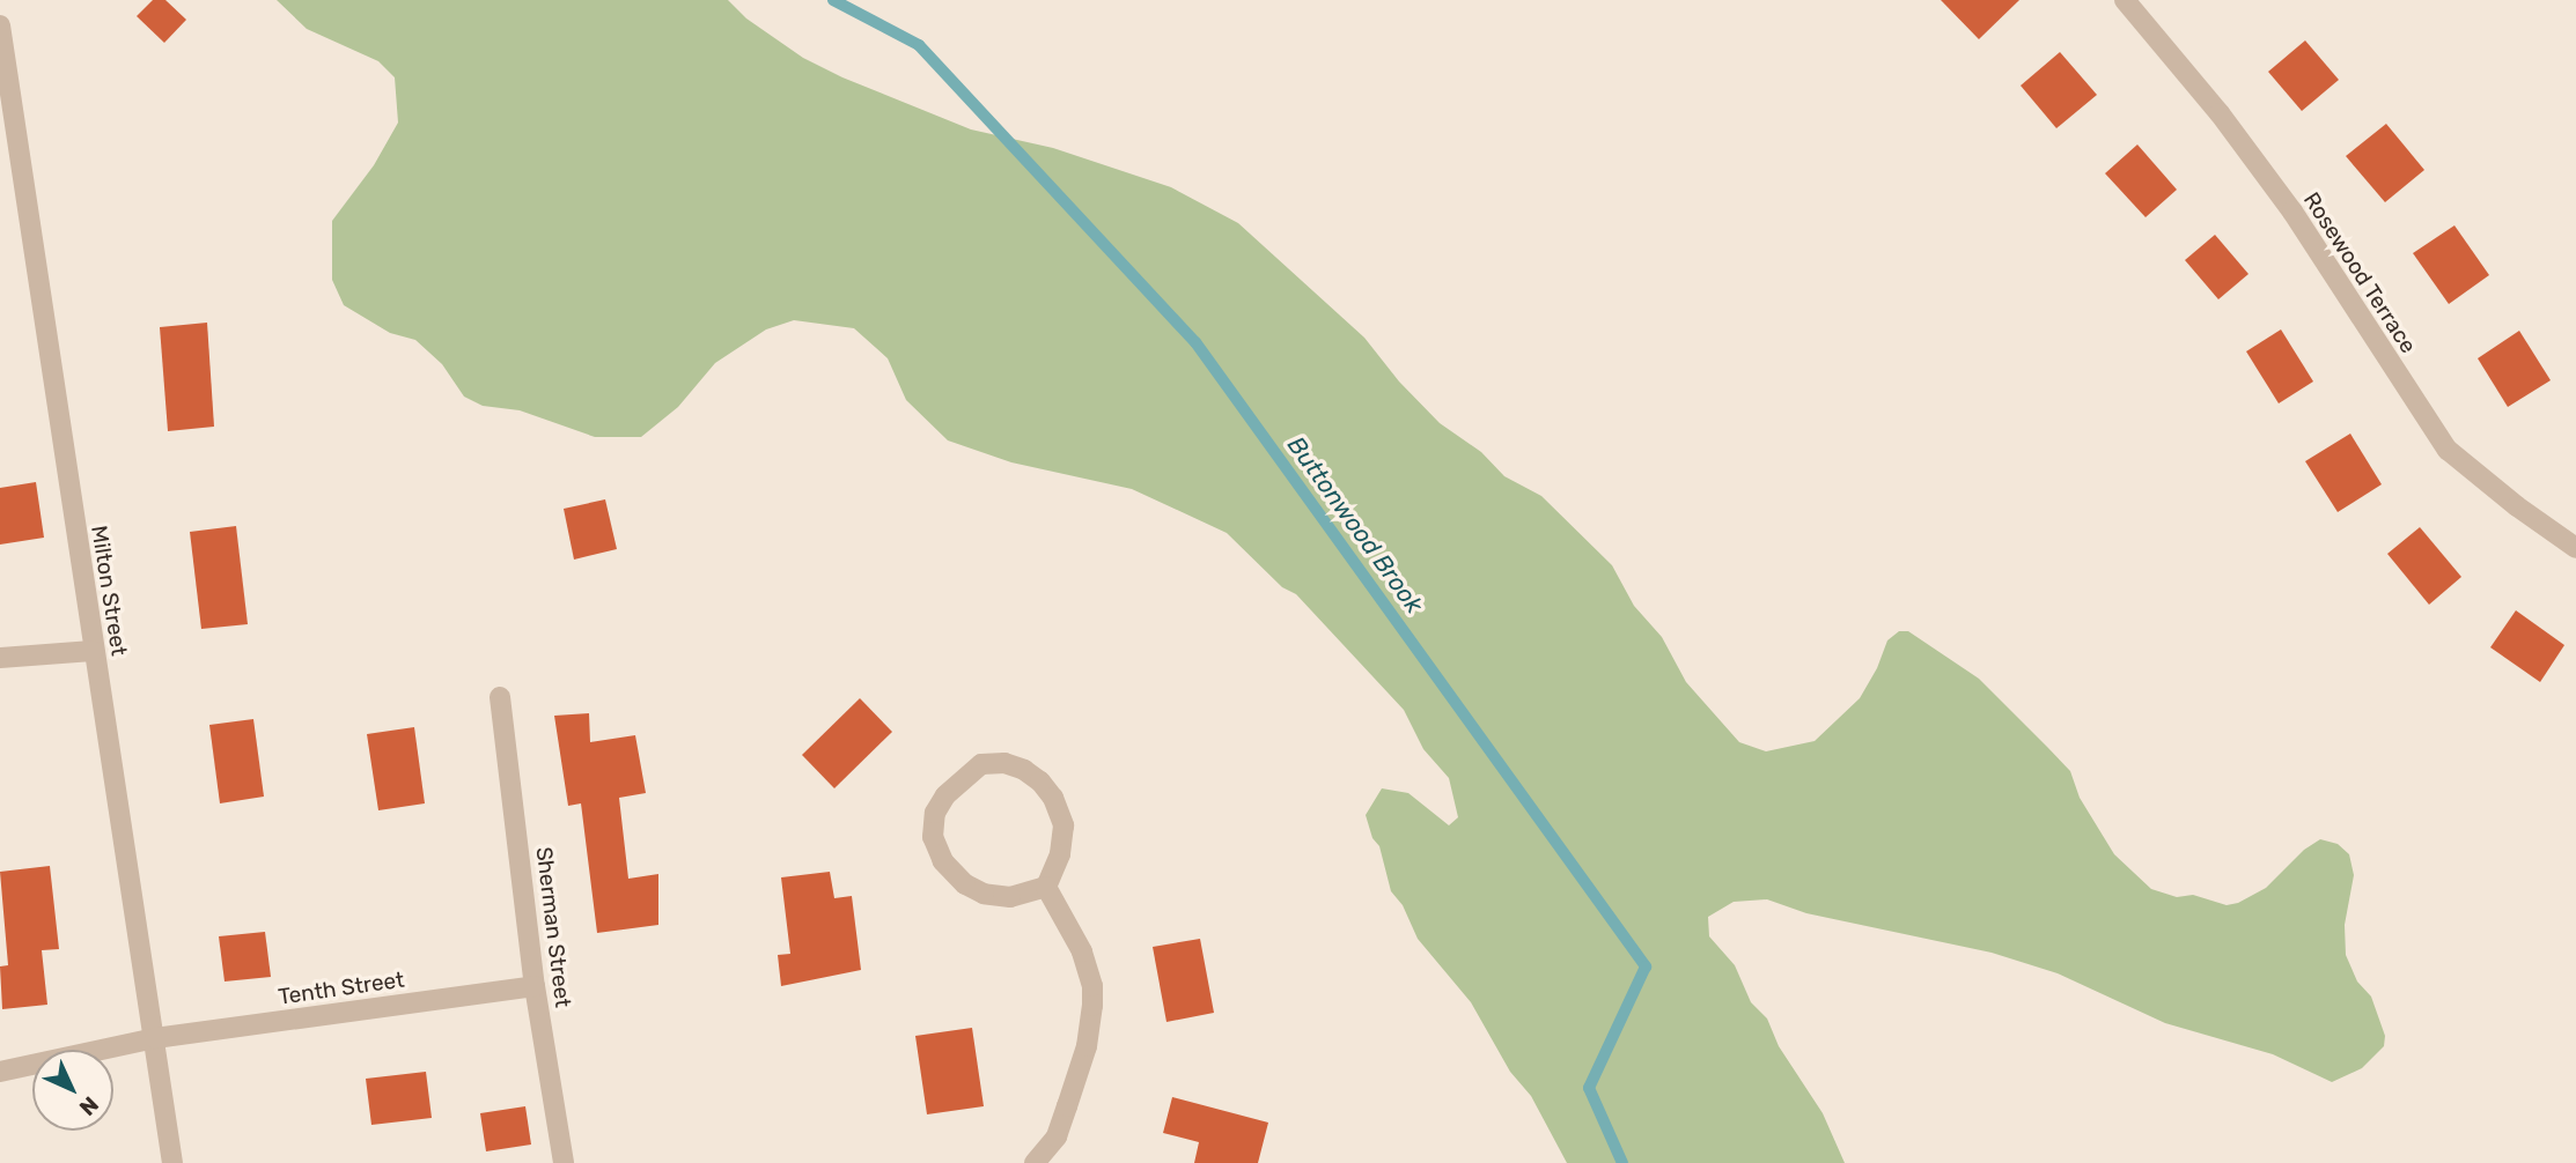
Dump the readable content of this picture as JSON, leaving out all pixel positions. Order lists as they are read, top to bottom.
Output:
{
  "streets": {
    "street": [
      "Rosewood Terrace",
      "Milton Street",
      "Sherman Street",
      "Tenth Street"
    ]
  },
  "crossings": [
    ["Milton Street", "Tenth Street"],
    ["Sherman Street", "Tenth Street"]
  ],
  "water": ["Buttonwood Brook"],
  "north": "bottom right"
}
